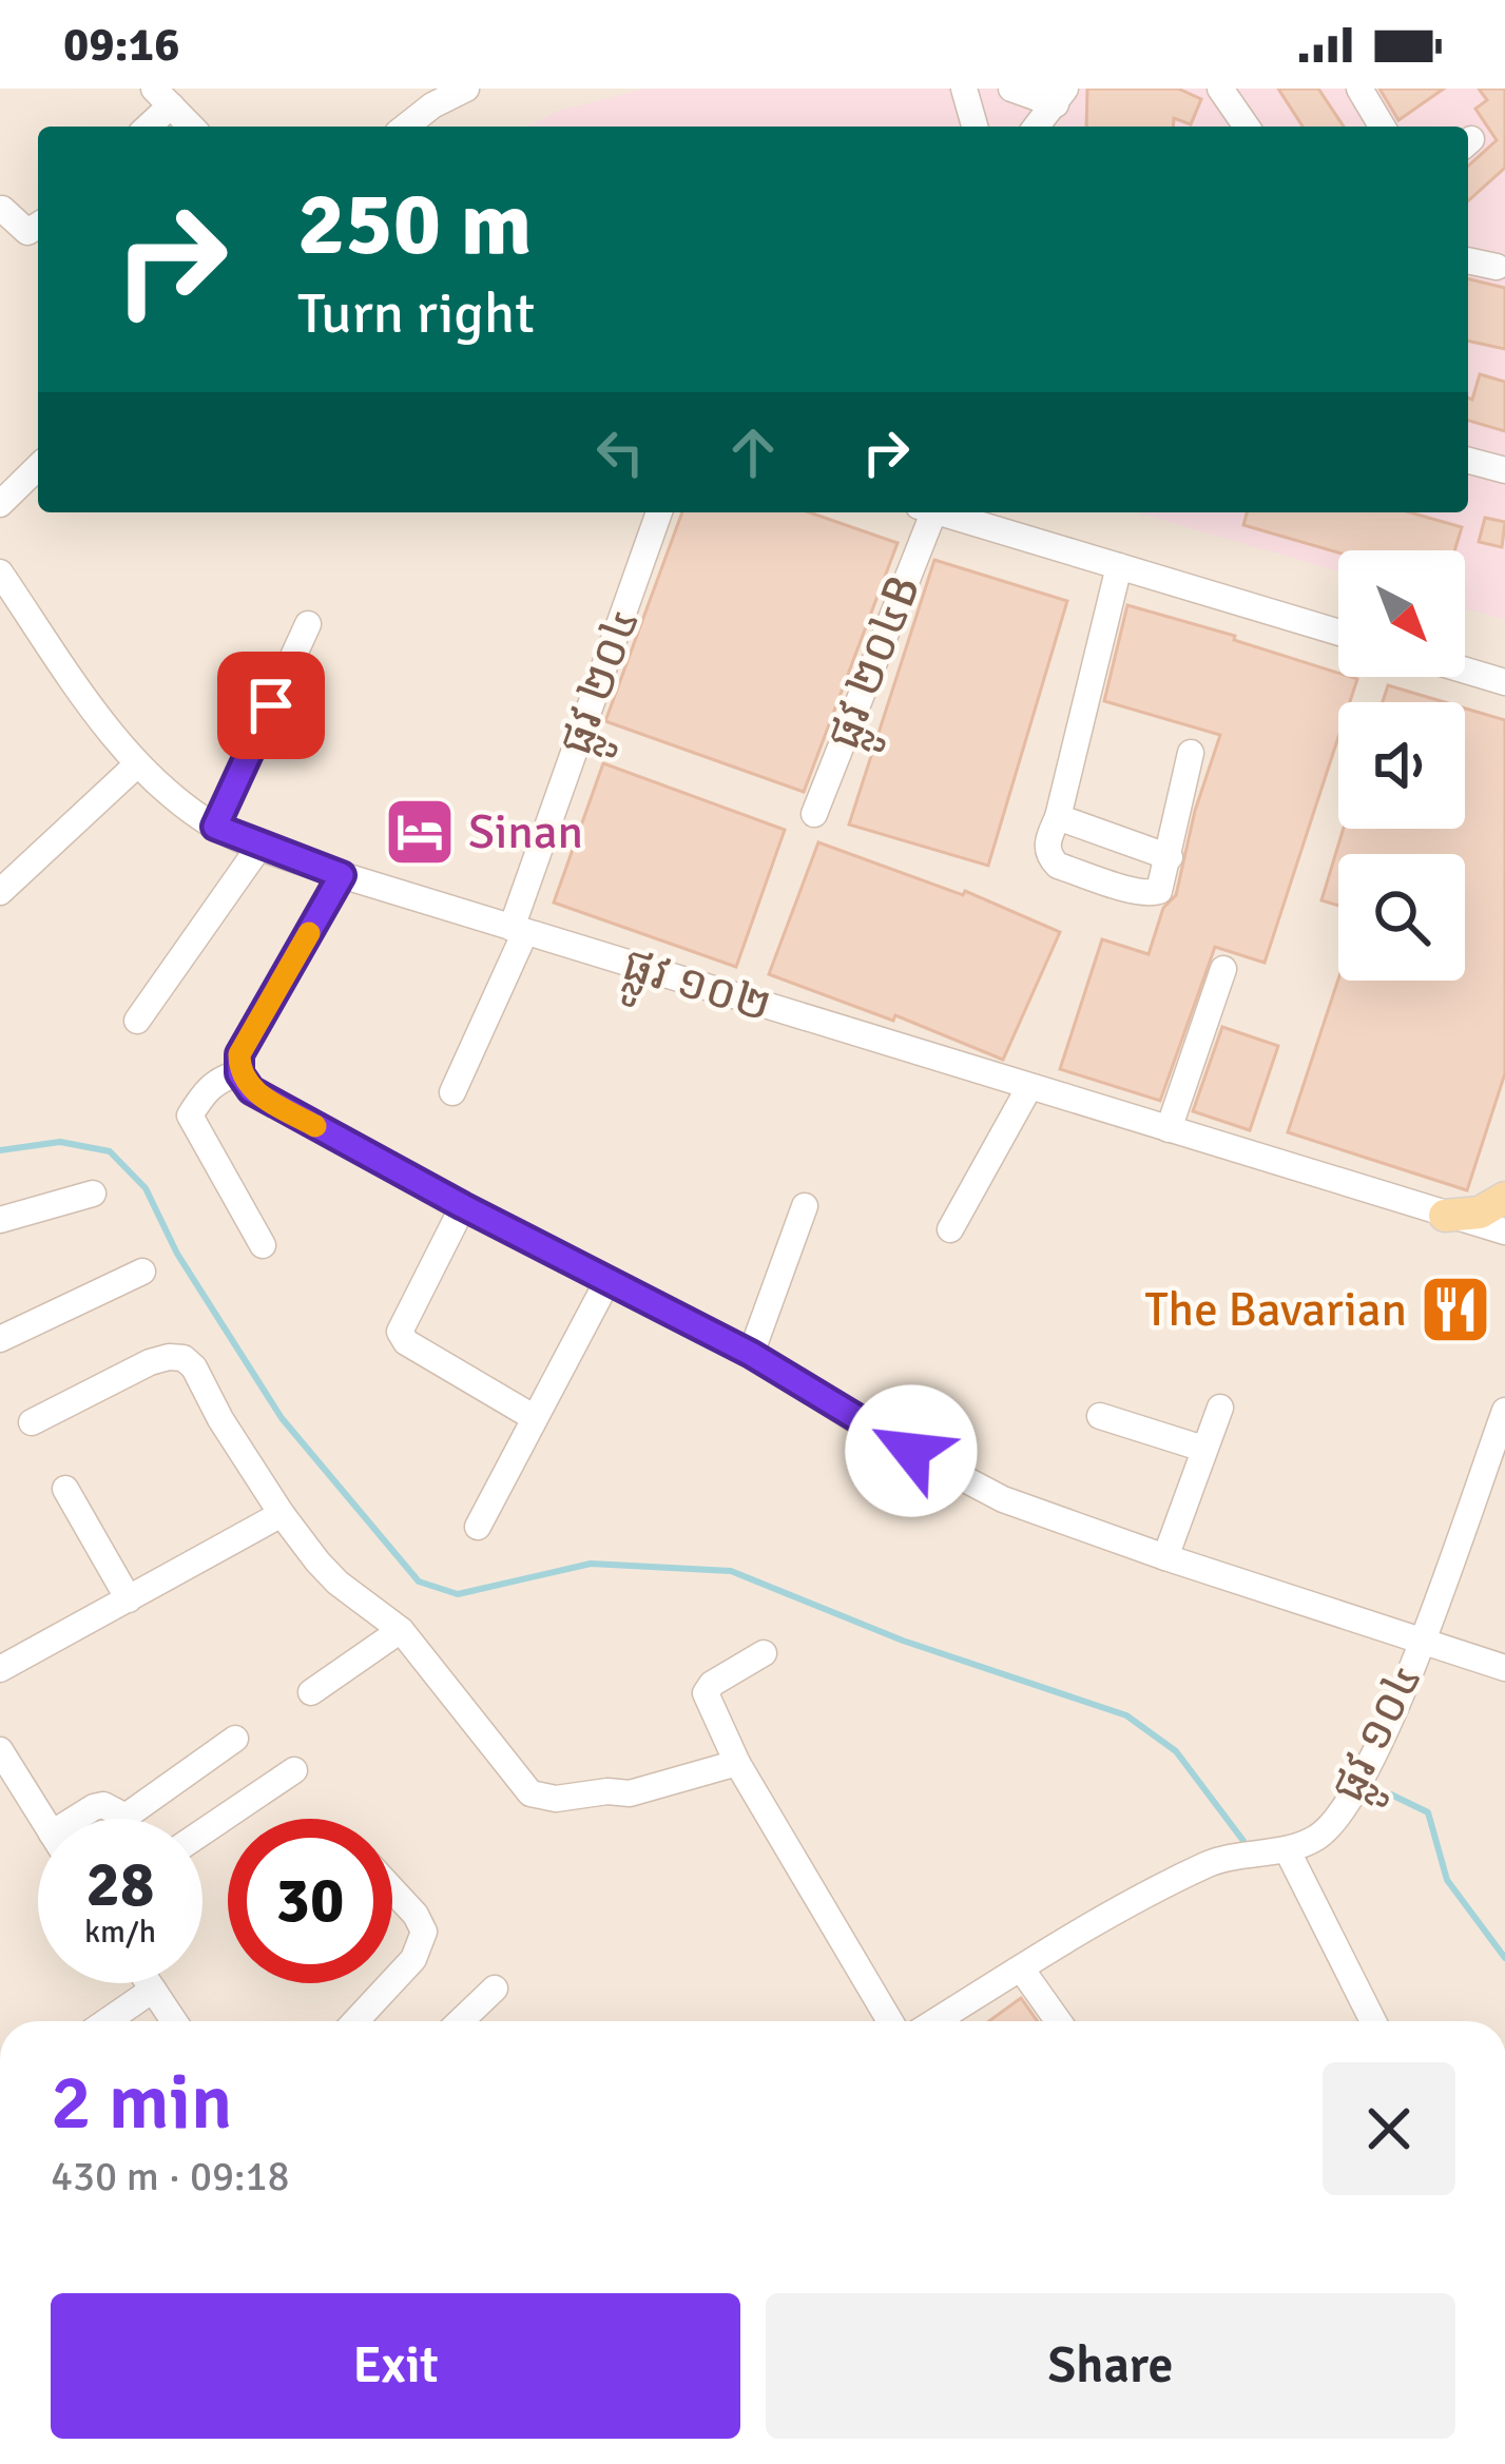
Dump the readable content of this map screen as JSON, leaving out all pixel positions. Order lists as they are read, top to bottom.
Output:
{
  "streets": {
    "street": [
      "ផ្លូវ ២០៤B",
      "ផ្លូវ ២០៤",
      "ផ្លូវ ១០២",
      "ផ្លូវ ១០៤"
    ]
  },
  "crossings": [
    ["ផ្លូវ ២០៤", "ផ្លូវ ១០២"]
  ],
  "places": {
    "hotel": ["Sinan"],
    "restaurant": ["The Bavarian"]
  },
  "north": "bottom right",
  "page": {
    "status": "09:16",
    "turn": ["250 m", "Turn right"],
    "speed": "28 km/h",
    "limit": "30",
    "heading": ["2 min", "430 m · 09:18"],
    "buttons": ["Exit", "Share"]
  }
}
